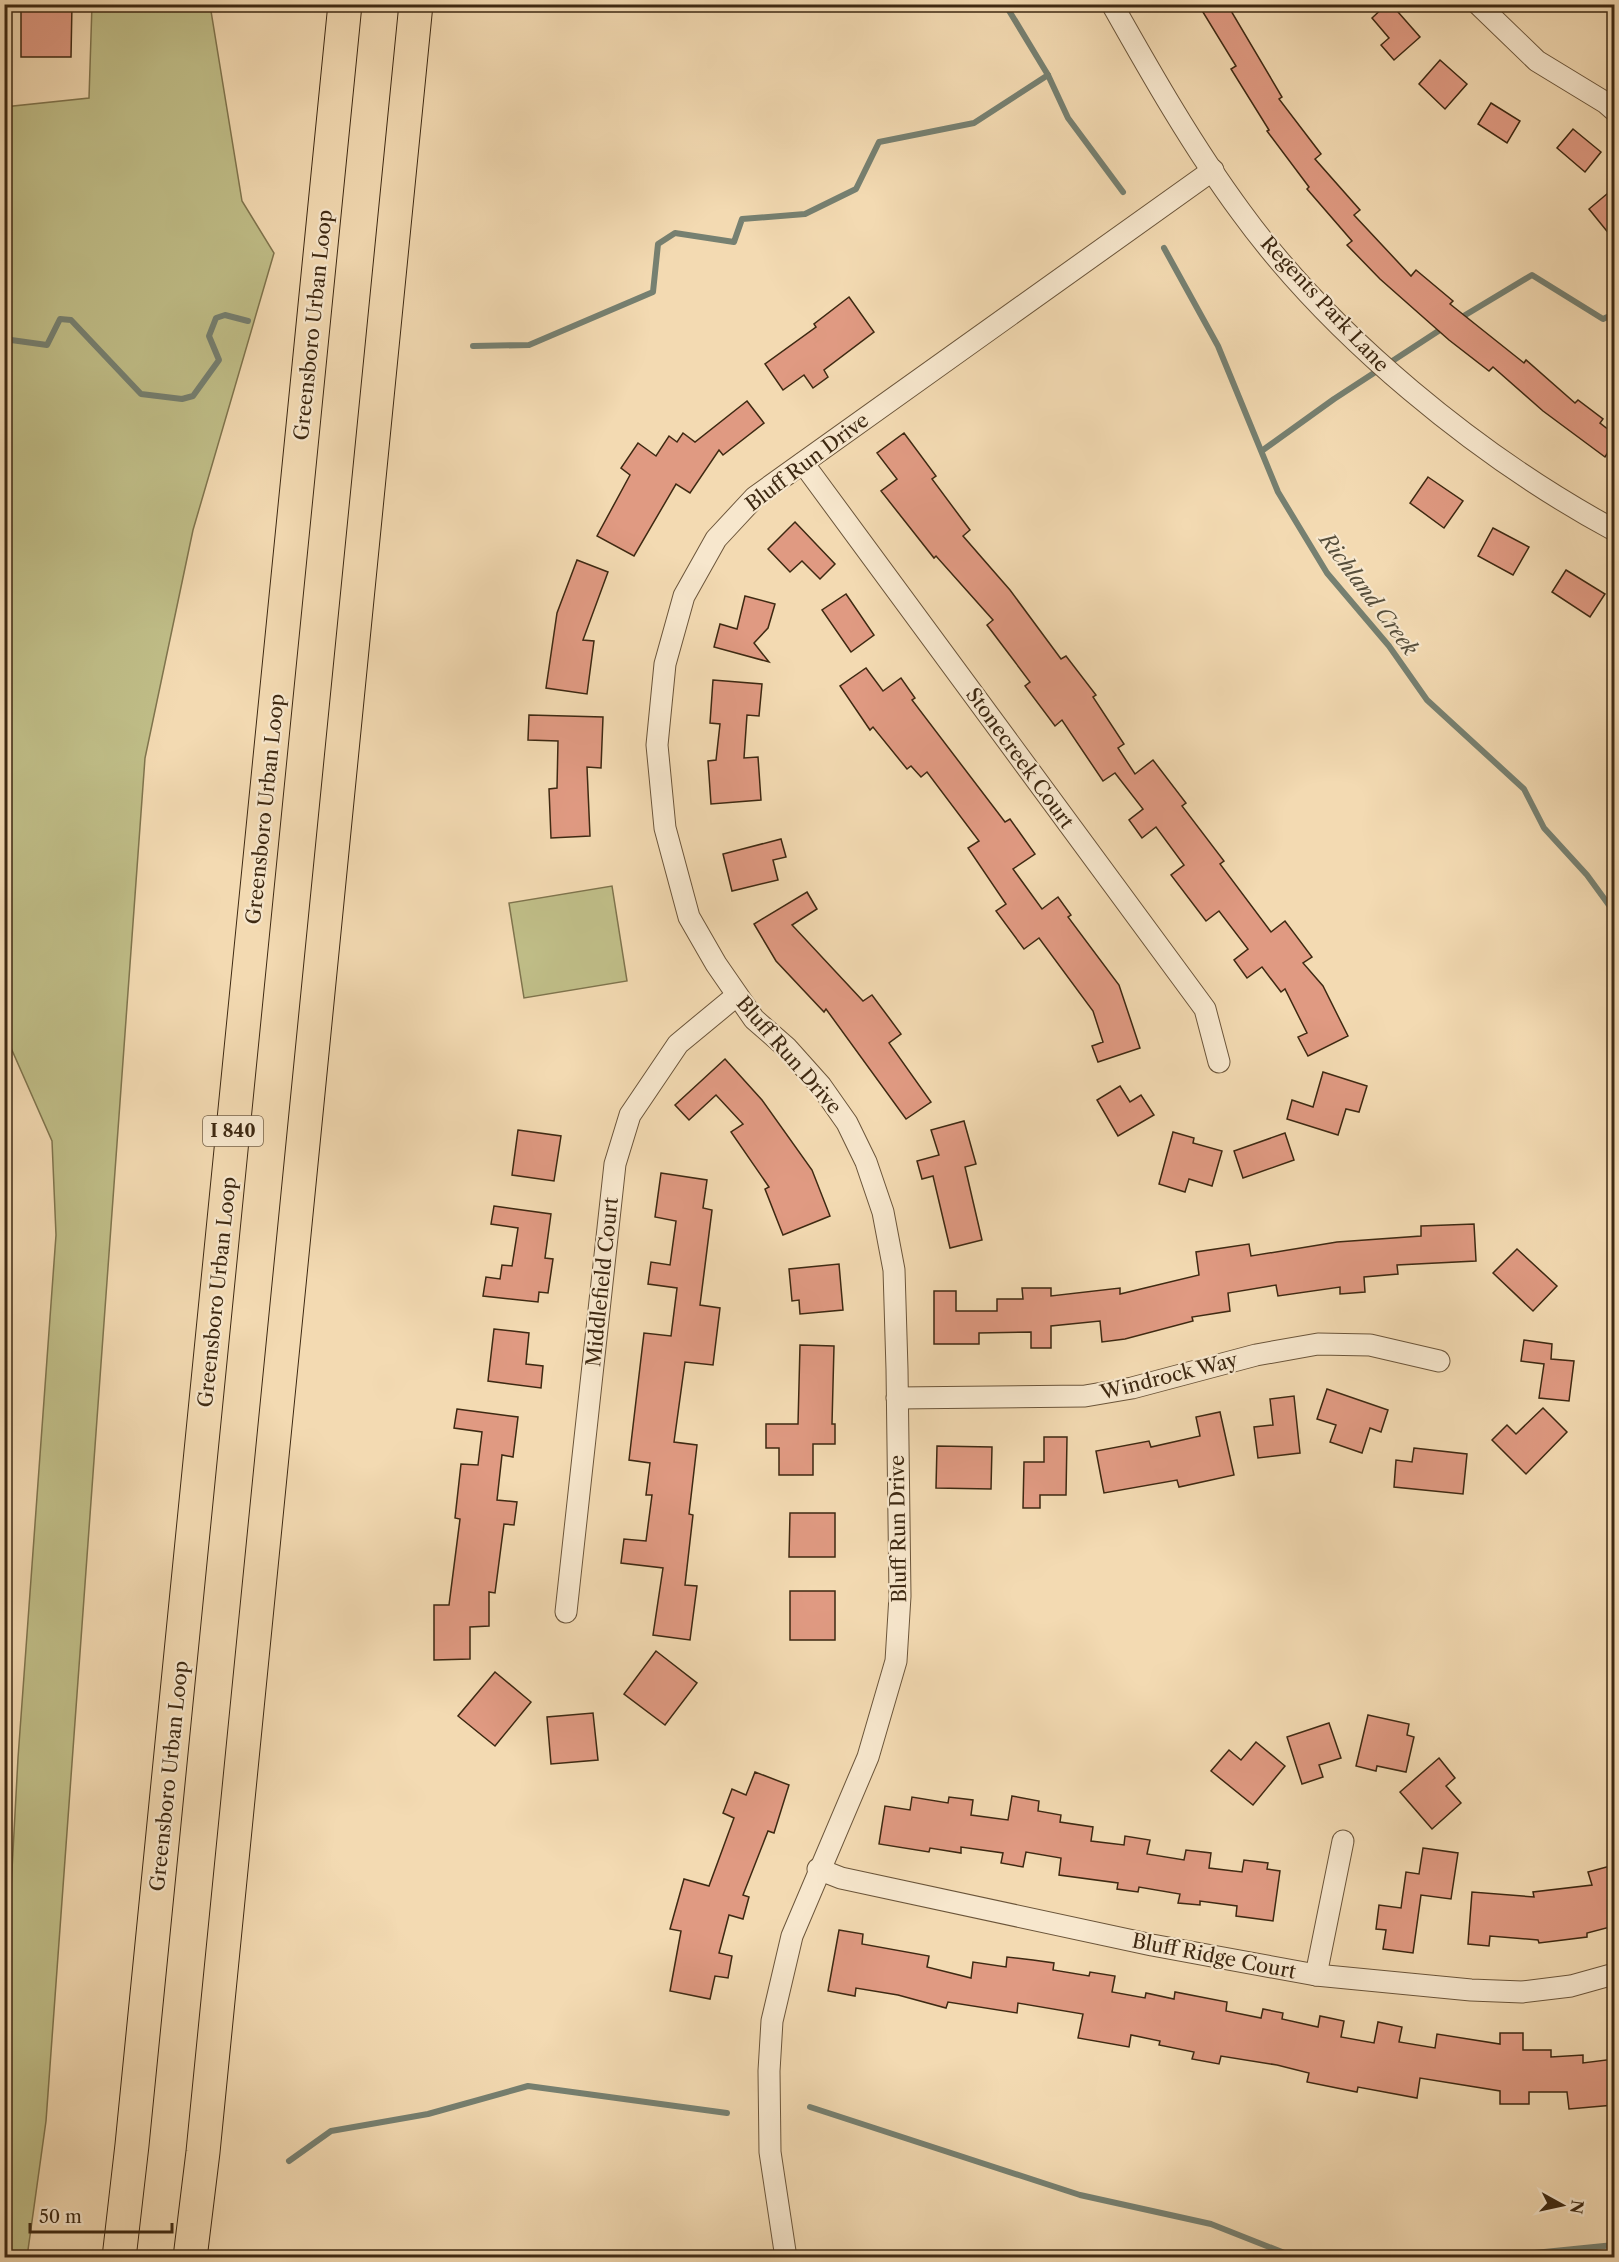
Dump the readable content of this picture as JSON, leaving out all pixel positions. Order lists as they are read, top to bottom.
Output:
{
  "streets": {
    "highway": ["Greensboro Urban Loop", "I 840"],
    "street": [
      "Regents Park Lane",
      "Bluff Run Drive",
      "Stonecreek Court",
      "Middlefield Court",
      "Windrock Way",
      "Bluff Ridge Court"
    ]
  },
  "crossings": [
    ["Regents Park Lane", "Bluff Run Drive"],
    ["Bluff Run Drive", "Stonecreek Court"],
    ["Bluff Run Drive", "Middlefield Court"],
    ["Bluff Run Drive", "Windrock Way"],
    ["Bluff Run Drive", "Bluff Ridge Court"]
  ],
  "water": ["Richland Creek"],
  "scale_bar": "50 m",
  "north": "right"
}
